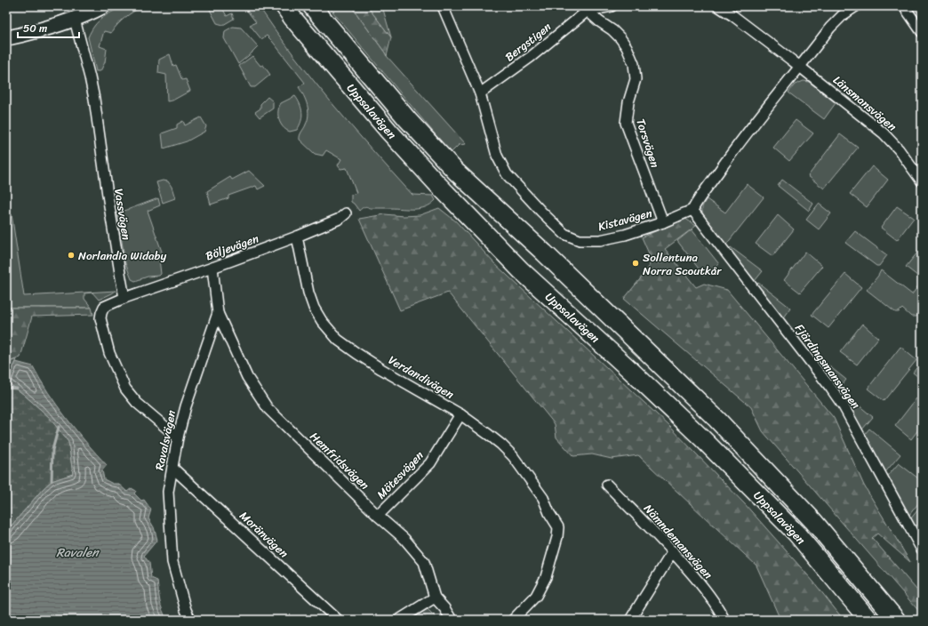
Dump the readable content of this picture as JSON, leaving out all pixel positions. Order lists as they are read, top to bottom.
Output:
{
  "streets": {
    "highway": ["Uppsalavägen"],
    "street": [
      "Bergstigen",
      "Länsmansvägen",
      "Torsvägen",
      "Vassvägen",
      "Kistavägen",
      "Böljevägen",
      "Fjärdingsmansvägen",
      "Verdandivägen",
      "Ravalsvägen",
      "Hemfridsvägen",
      "Mötesvägen",
      "Moränvägen",
      "Nämndemansvägen"
    ]
  },
  "crossings": [
    ["Bergstigen", "Torsvägen"],
    ["Bergstigen", "Kistavägen"],
    ["Torsvägen", "Kistavägen"],
    ["Vassvägen", "Böljevägen"],
    ["Kistavägen", "Fjärdingsmansvägen"],
    ["Böljevägen", "Verdandivägen"],
    ["Böljevägen", "Ravalsvägen"],
    ["Verdandivägen", "Mötesvägen"],
    ["Ravalsvägen", "Hemfridsvägen"],
    ["Ravalsvägen", "Moränvägen"],
    ["Hemfridsvägen", "Mötesvägen"]
  ],
  "water": ["Ravalen"],
  "places": ["Norlandia Widaby", "Sollentuna Norra Scoutkår"],
  "scale_bar": "50 m"
}
